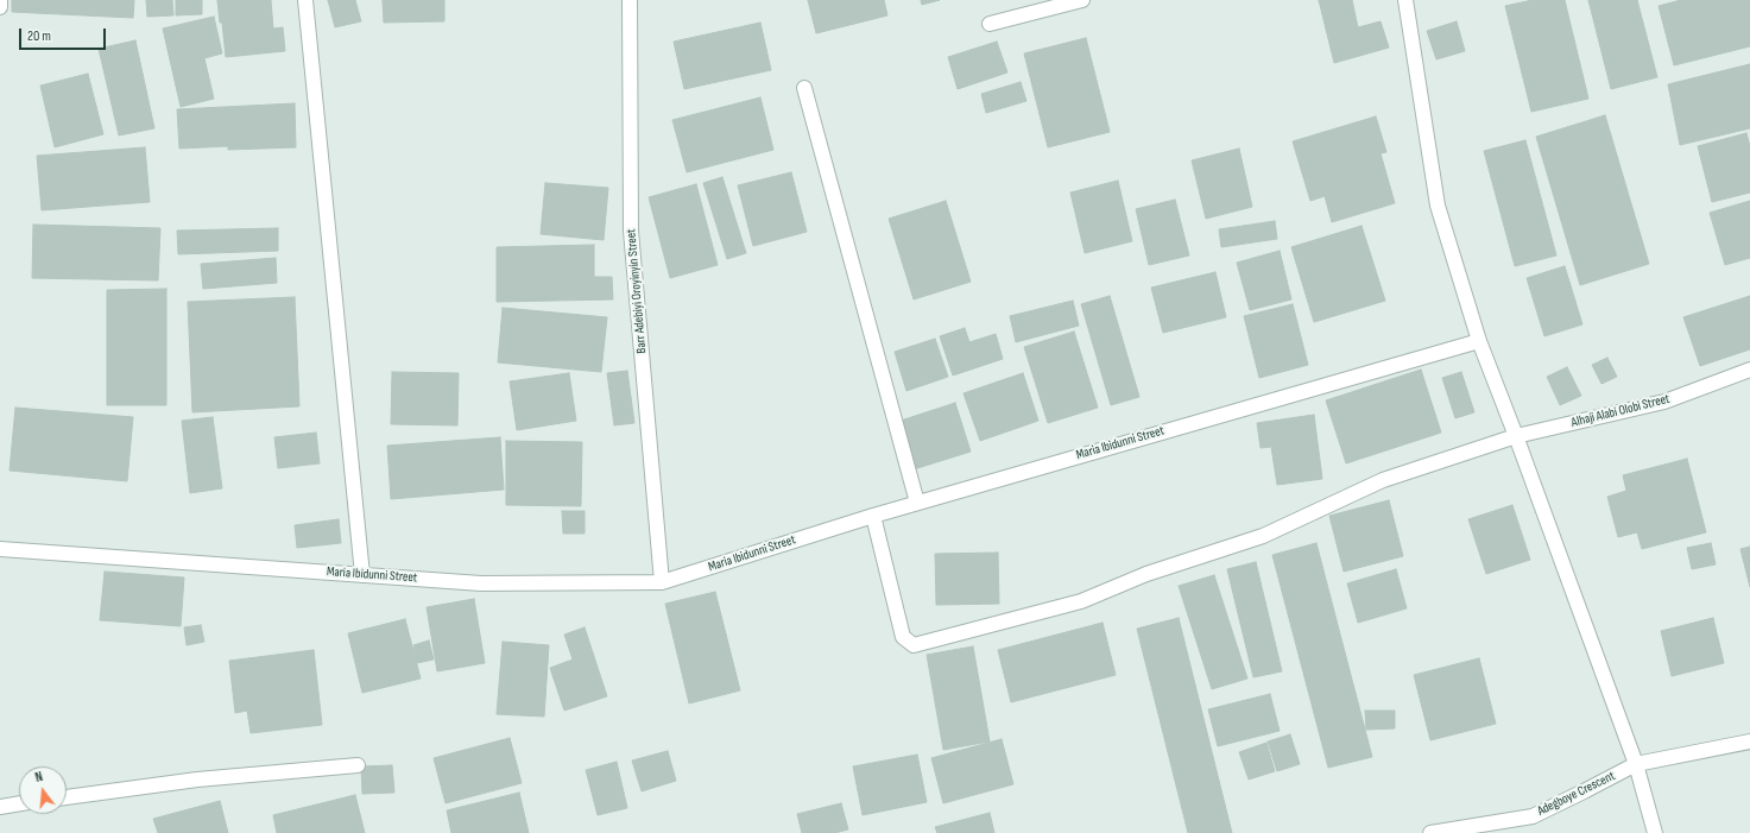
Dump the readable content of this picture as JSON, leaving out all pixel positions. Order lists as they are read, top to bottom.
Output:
{
  "streets": {
    "street": [
      "Barr Adebiyi Oroyinyin Street",
      "Alhaji Alabi Olobi Street",
      "Maria Ibidunni Street",
      "Adegboye Crescent"
    ]
  },
  "crossings": [
    ["Barr Adebiyi Oroyinyin Street", "Maria Ibidunni Street"],
    ["Alhaji Alabi Olobi Street", "Maria Ibidunni Street"]
  ],
  "scale_bar": "20 m",
  "north": "top"
}
